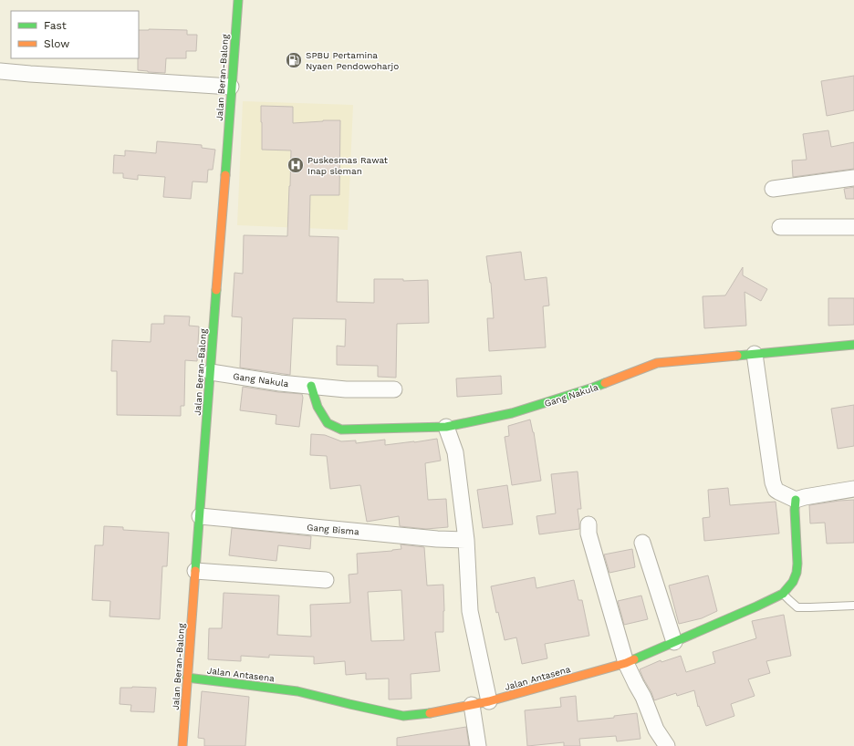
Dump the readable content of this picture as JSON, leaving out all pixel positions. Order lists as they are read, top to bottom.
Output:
{
  "streets": {
    "street": [
      "Jalan Beran-Balong",
      "Gang Nakula",
      "Gang Bisma",
      "Jalan Antasena"
    ]
  },
  "crossings": [
    ["Jalan Beran-Balong", "Gang Nakula"],
    ["Jalan Beran-Balong", "Gang Bisma"],
    ["Jalan Beran-Balong", "Jalan Antasena"]
  ],
  "places": {
    "fuel station": ["SPBU Pertamina Nyaen Pendowoharjo"],
    "hospital": ["Puskesmas Rawat Inap sleman"]
  },
  "legend": ["Fast", "Slow"]
}
